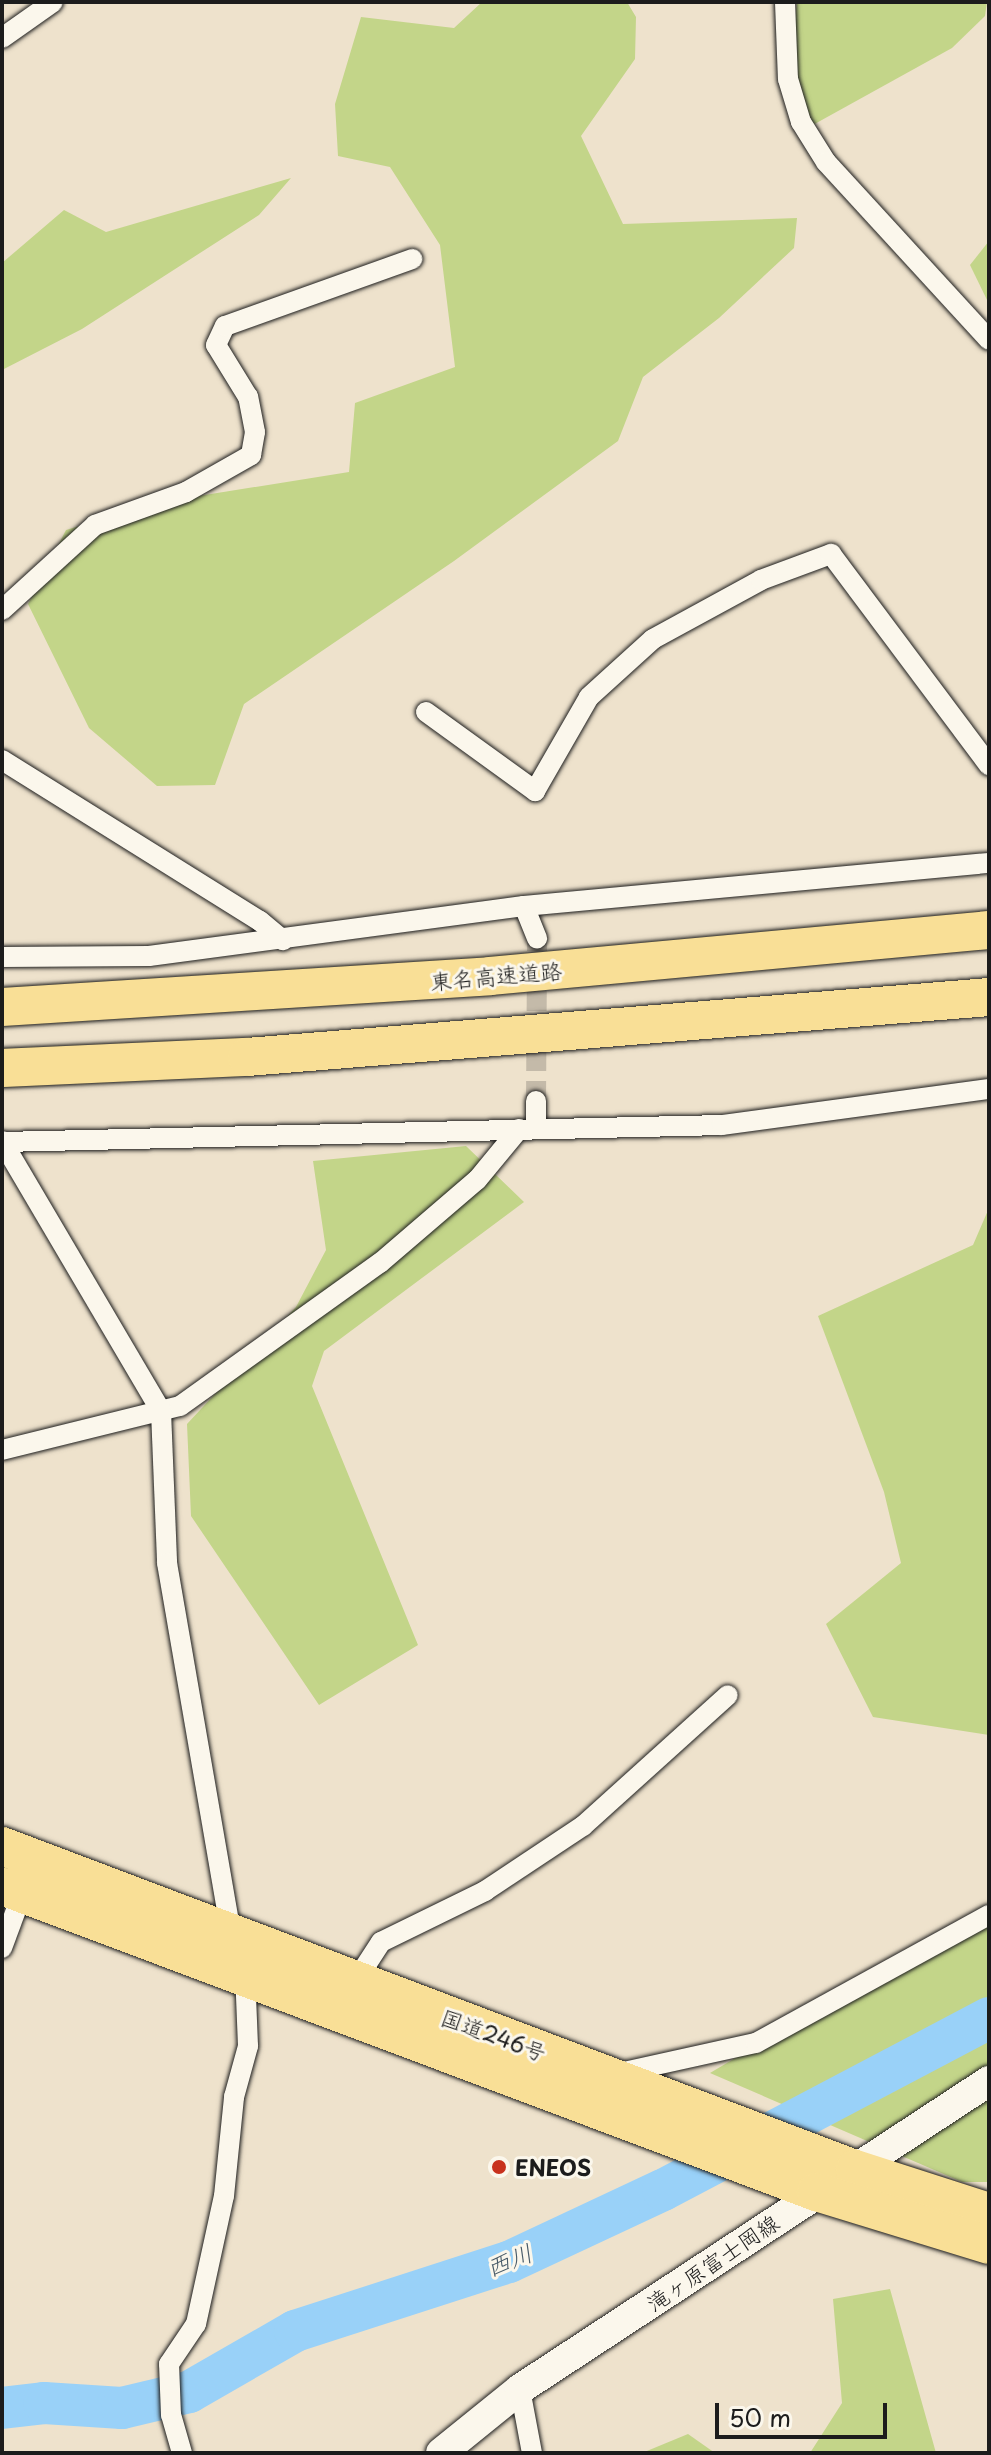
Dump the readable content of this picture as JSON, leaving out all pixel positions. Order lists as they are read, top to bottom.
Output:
{
  "streets": {
    "highway": ["東名高速道路", "国道246号"],
    "main road": ["滝ヶ原富士岡線"]
  },
  "crossings": [
    ["国道246号", "滝ヶ原富士岡線"]
  ],
  "water": ["西川"],
  "places": ["ENEOS"],
  "scale_bar": "50 m"
}
